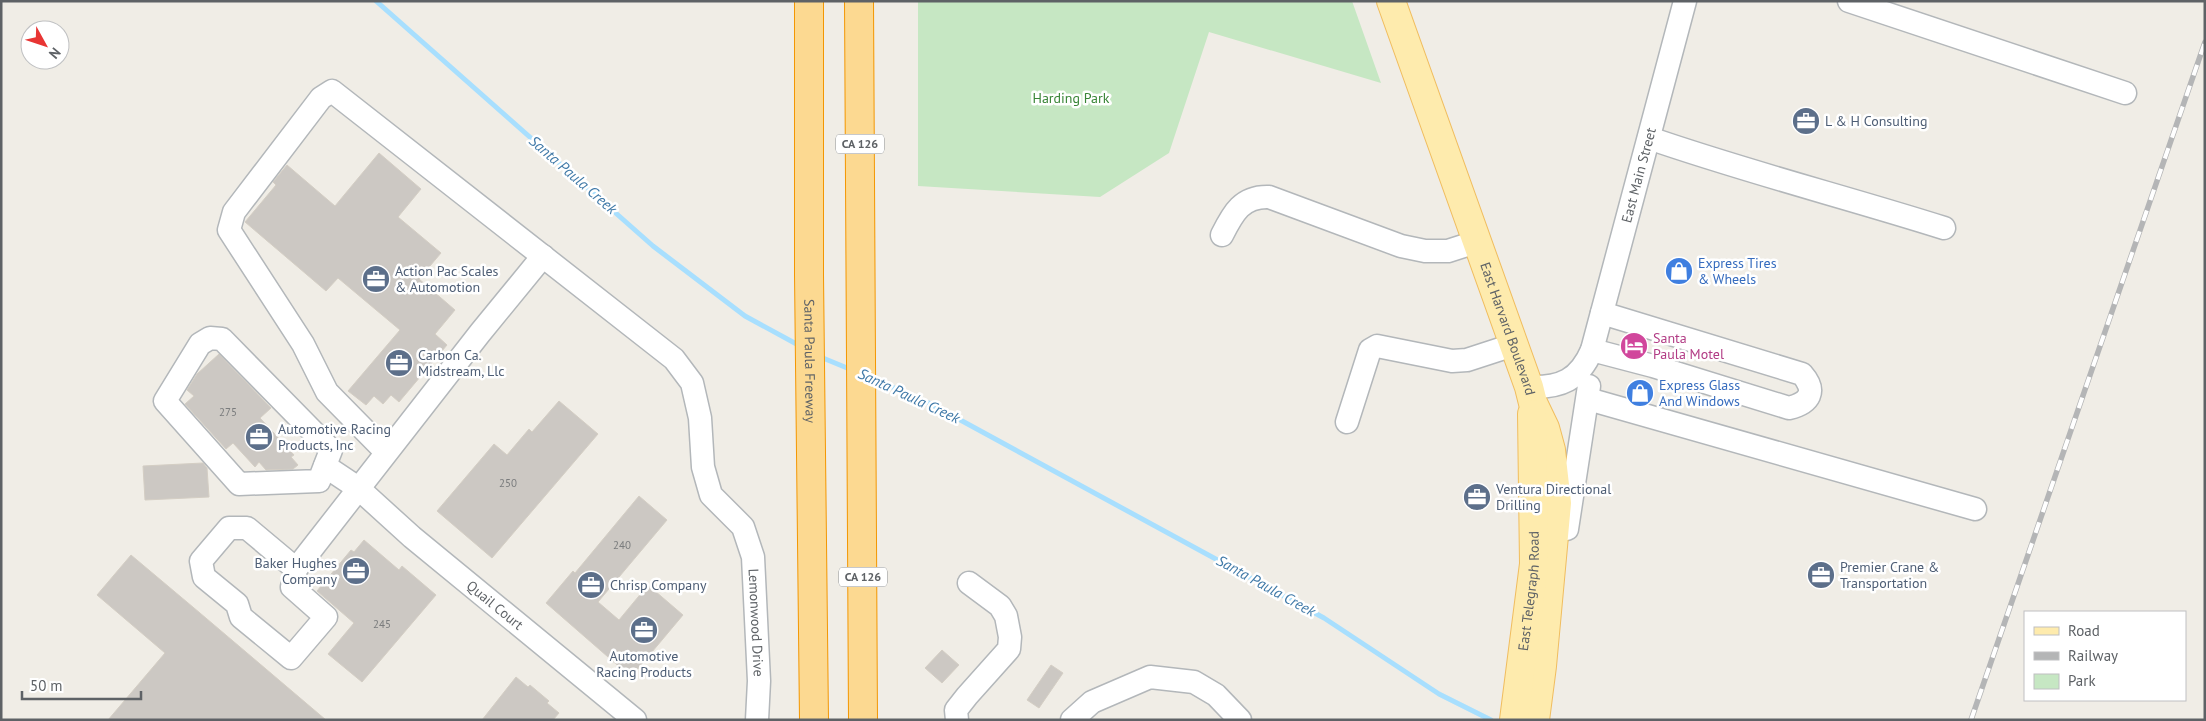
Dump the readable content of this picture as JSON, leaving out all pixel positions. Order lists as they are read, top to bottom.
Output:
{
  "streets": {
    "highway": ["CA 126", "Santa Paula Freeway"],
    "main road": ["East Harvard Boulevard", "East Telegraph Road"],
    "street": ["East Main Street", "Quail Court", "Lemonwood Drive"]
  },
  "crossings": [
    ["East Main Street", "East Harvard Boulevard"],
    ["East Main Street", "East Telegraph Road"],
    ["East Harvard Boulevard", "East Telegraph Road"]
  ],
  "water": ["Santa Paula Creek"],
  "parks": ["Harding Park"],
  "places": {
    "office": [
      "L & H Consulting",
      "Action Pac Scales & Automotion",
      "Carbon Ca. Midstream, Llc",
      "Automotive Racing Products, Inc",
      "Ventura Directional Drilling",
      "Baker Hughes Company",
      "Premier Crane & Transportation",
      "Chrisp Company",
      "Automotive Racing Products"
    ],
    "shop": ["Express Tires & Wheels", "Express Glass And Windows"],
    "hotel": ["Santa Paula Motel"]
  },
  "house_numbers": [
    "275",
    "250",
    "240",
    "245"
  ],
  "legend": ["Road", "Railway", "Park"],
  "scale_bar": "50 m",
  "north": "bottom right"
}
